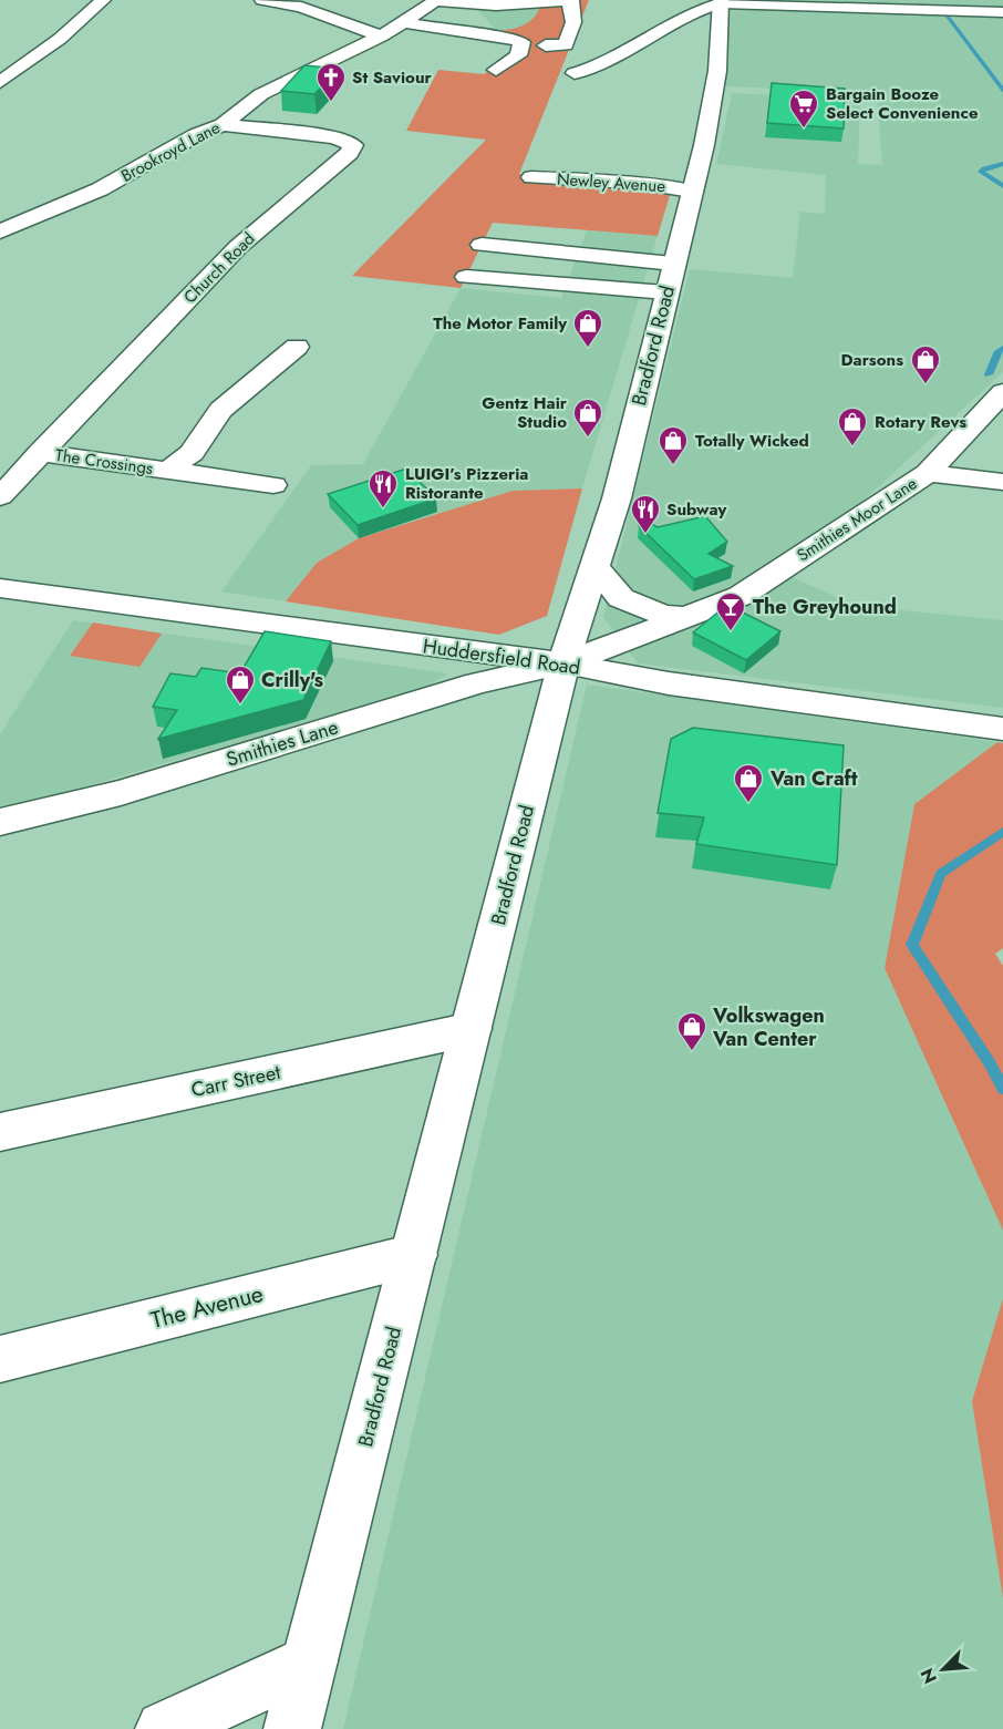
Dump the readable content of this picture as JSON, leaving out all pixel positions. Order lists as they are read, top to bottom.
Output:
{
  "streets": {
    "street": [
      "Brookroyd Lane",
      "Newley Avenue",
      "Church Road",
      "Bradford Road",
      "The Crossings",
      "Smithies Moor Lane",
      "Huddersfield Road",
      "Smithies Lane",
      "Carr Street",
      "The Avenue"
    ]
  },
  "crossings": [
    ["Brookroyd Lane", "Church Road"],
    ["Newley Avenue", "Bradford Road"],
    ["Church Road", "The Crossings"],
    ["Bradford Road", "Smithies Moor Lane"],
    ["Bradford Road", "Huddersfield Road"],
    ["Bradford Road", "Smithies Lane"],
    ["Bradford Road", "Carr Street"],
    ["Bradford Road", "The Avenue"],
    ["Smithies Moor Lane", "Huddersfield Road"],
    ["Smithies Moor Lane", "Smithies Lane"],
    ["Huddersfield Road", "Smithies Lane"]
  ],
  "places": {
    "church": ["St Saviour"],
    "supermarket": ["Bargain Booze Select Convenience"],
    "shop": [
      "The Motor Family",
      "Darsons",
      "Gentz Hair Studio",
      "Rotary Revs",
      "Totally Wicked",
      "Crilly's",
      "Van Craft",
      "Volkswagen Van Center"
    ],
    "restaurant": ["LUIGI’s Pizzeria Ristorante", "Subway"],
    "bar": ["The Greyhound"]
  },
  "north": "bottom left"
}
